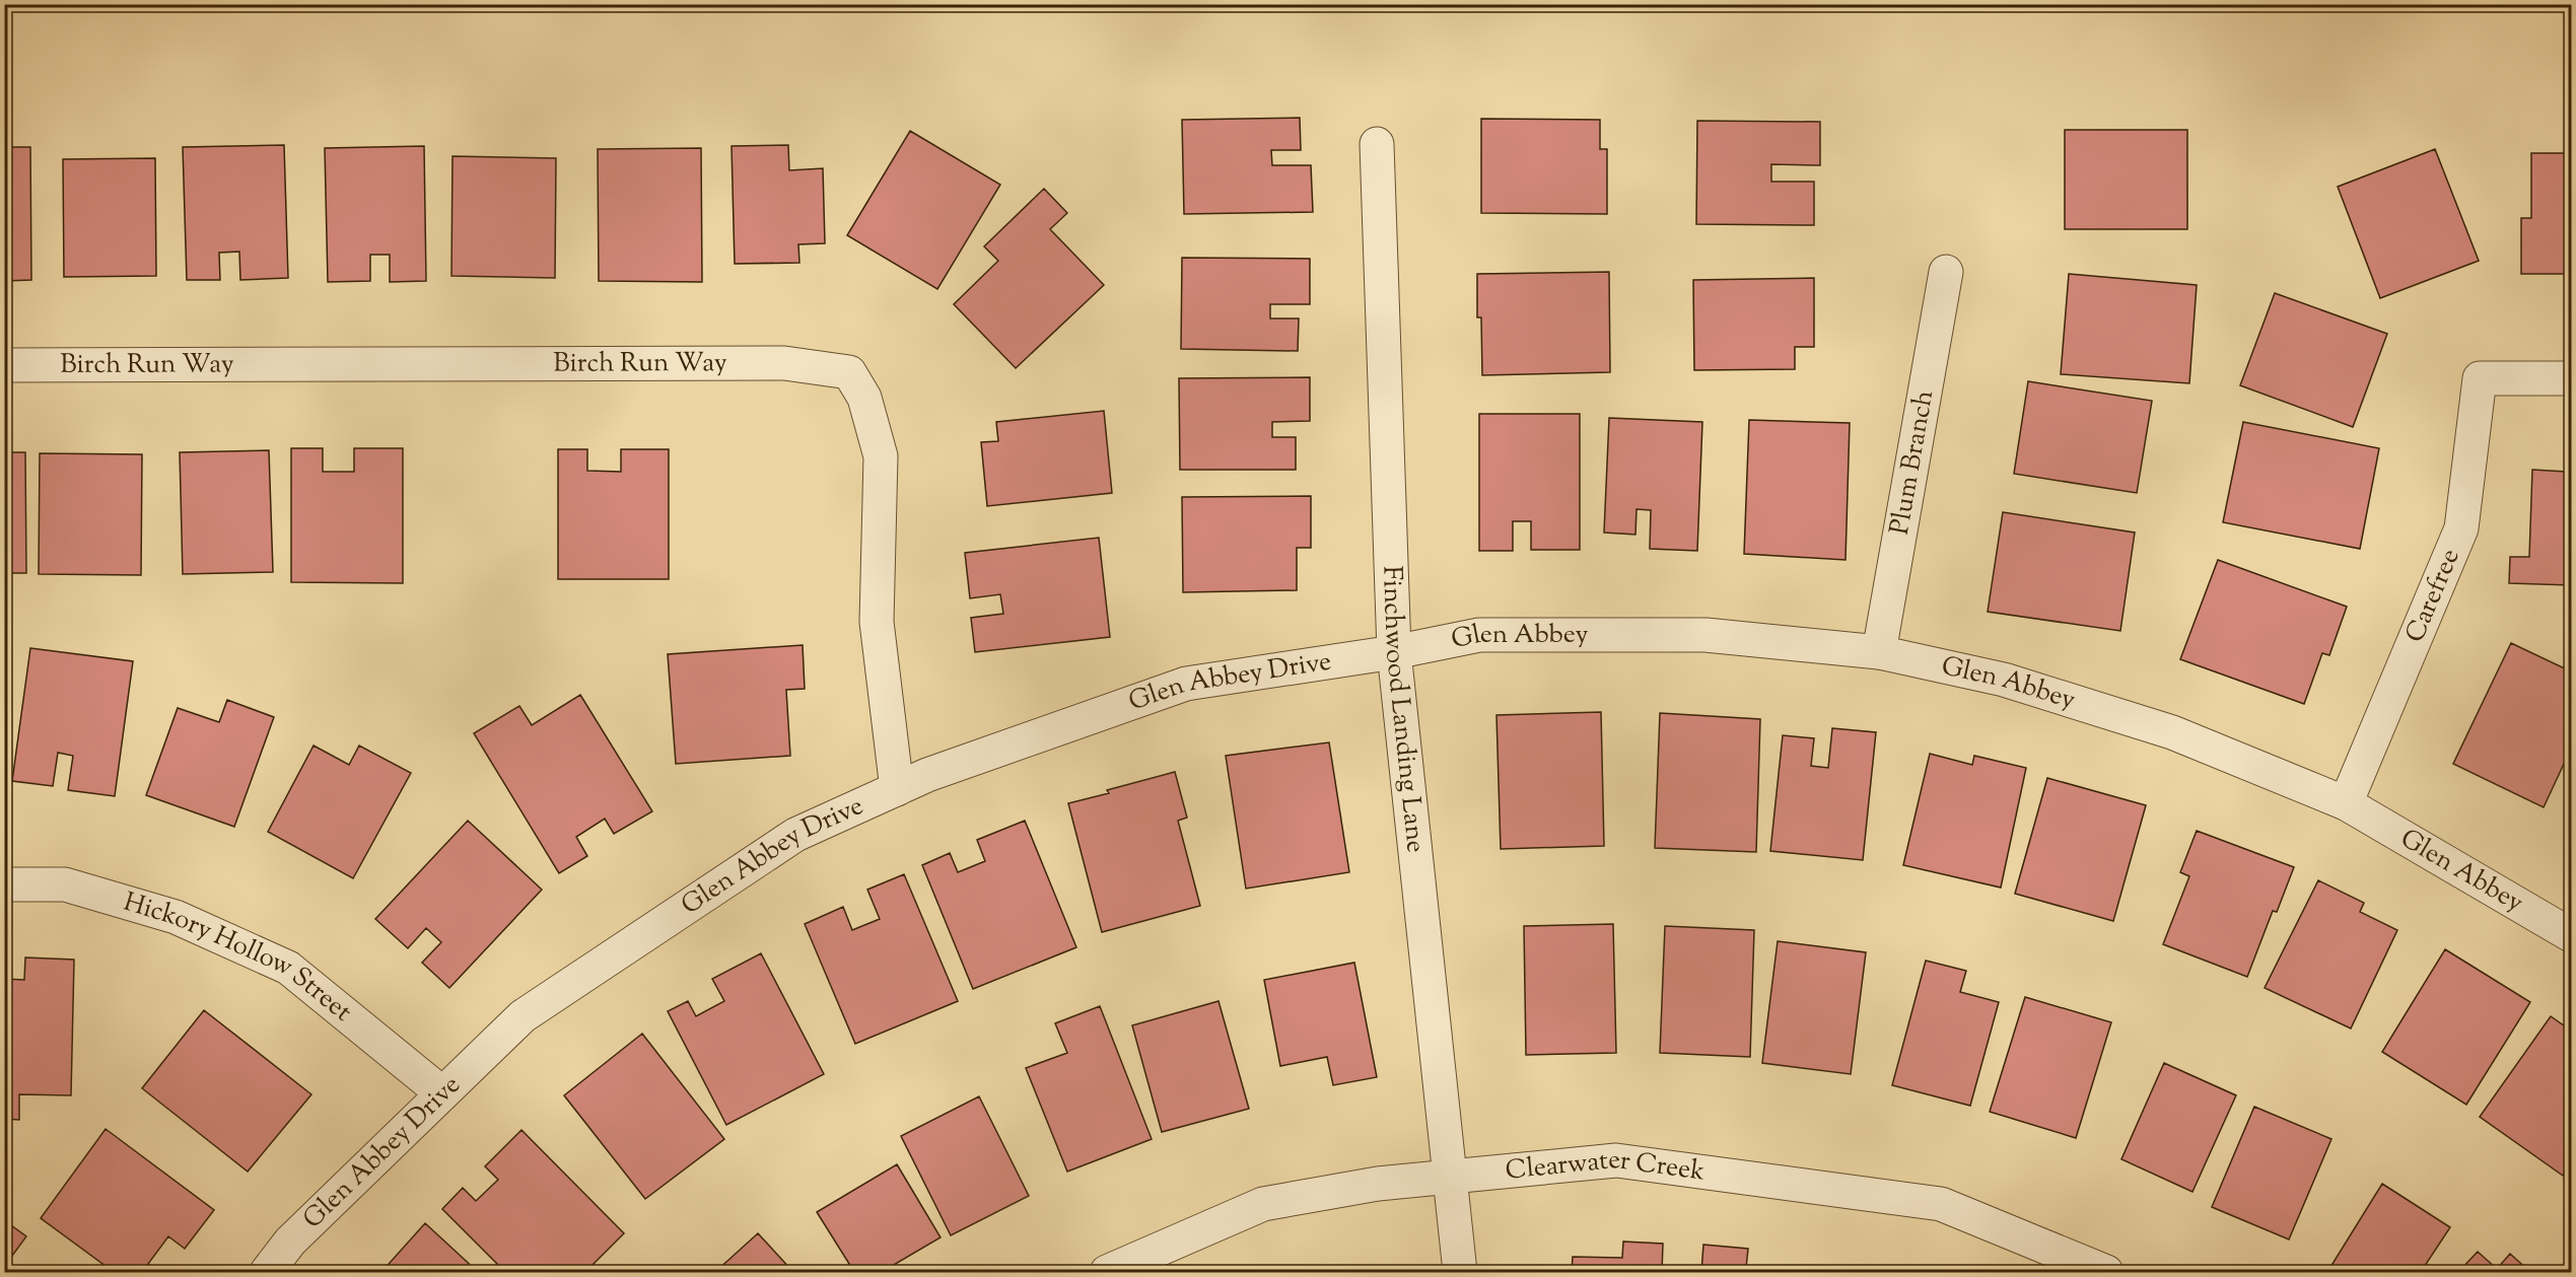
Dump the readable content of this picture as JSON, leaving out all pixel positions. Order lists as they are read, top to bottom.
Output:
{
  "streets": {
    "street": [
      "Birch Run Way",
      "Plum Branch",
      "Carefree",
      "Glen Abbey",
      "Glen Abbey Drive",
      "Finchwood Landing Lane",
      "Hickory Hollow Street",
      "Clearwater Creek"
    ]
  },
  "crossings": [
    ["Birch Run Way", "Glen Abbey Drive"],
    ["Plum Branch", "Glen Abbey"],
    ["Carefree", "Glen Abbey"],
    ["Glen Abbey", "Glen Abbey Drive"],
    ["Glen Abbey", "Finchwood Landing Lane"],
    ["Glen Abbey Drive", "Finchwood Landing Lane"],
    ["Glen Abbey Drive", "Hickory Hollow Street"],
    ["Finchwood Landing Lane", "Clearwater Creek"]
  ]
}
